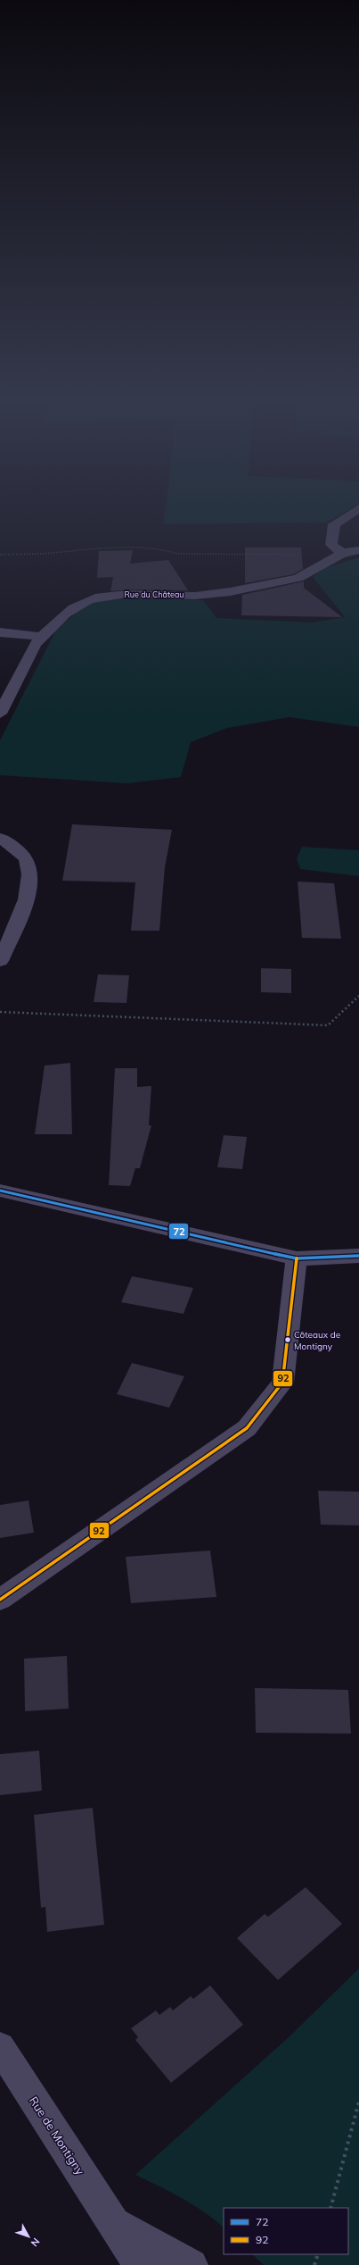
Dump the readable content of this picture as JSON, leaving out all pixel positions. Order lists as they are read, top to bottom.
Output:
{
  "streets": {
    "street": ["Rue du Château", "Rue de Montigny"]
  },
  "places": ["Côteaux de Montigny"],
  "lines": ["transit line 72", "transit line 92"],
  "legend": ["72", "92"],
  "north": "bottom right"
}
